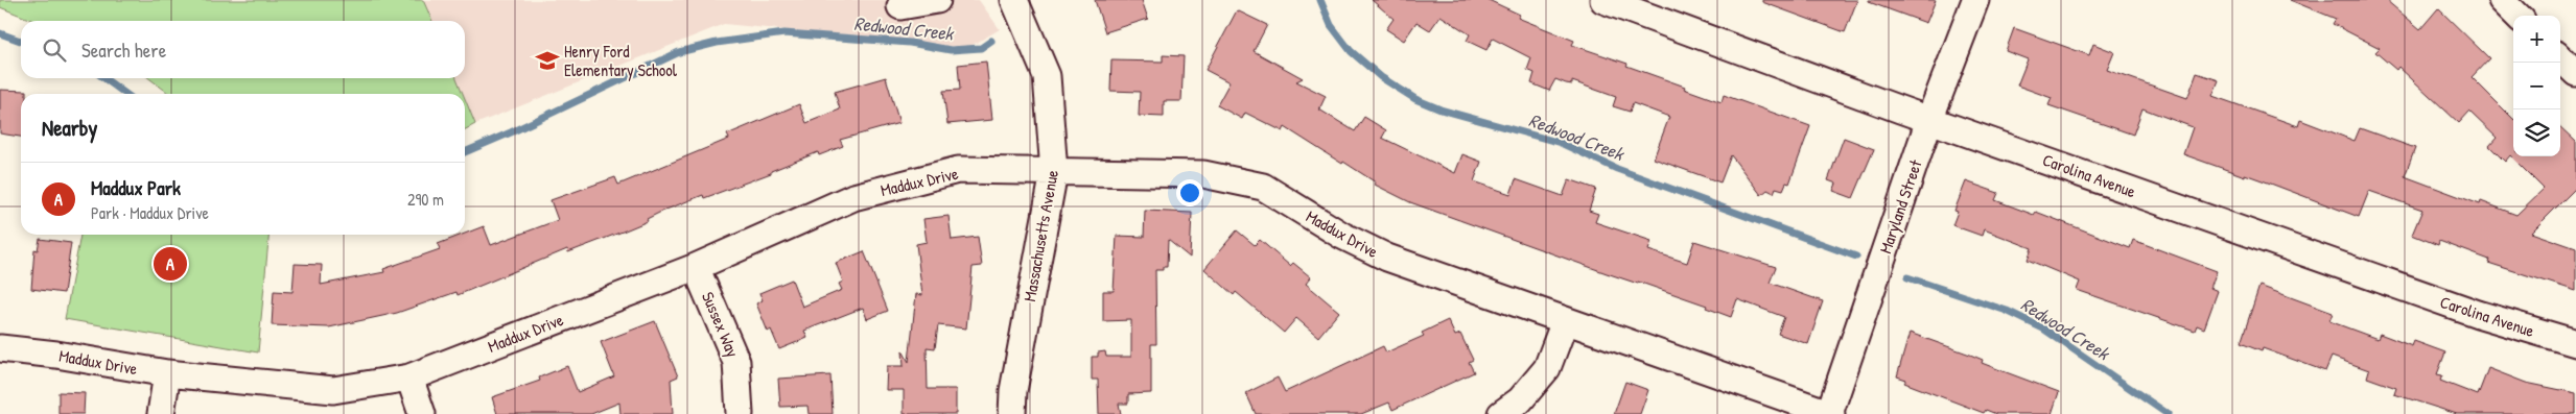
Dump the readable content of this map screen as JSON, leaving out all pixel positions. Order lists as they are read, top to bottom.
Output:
{
  "streets": {
    "street": [
      "Carolina Avenue",
      "Maddux Drive",
      "Maryland Street",
      "Massachusetts Avenue",
      "Sussex Way"
    ]
  },
  "crossings": [
    ["Carolina Avenue", "Maryland Street"],
    ["Maddux Drive", "Maryland Street"],
    ["Maddux Drive", "Massachusetts Avenue"],
    ["Maddux Drive", "Sussex Way"]
  ],
  "water": ["Redwood Creek"],
  "places": {
    "school or university": ["Henry Ford Elementary School"]
  },
  "page": {
    "map_buttons": ["+", "−"],
    "search": "Search here",
    "heading": "Nearby",
    "list": [
      {
        "mark": "A",
        "name": "Maddux Park",
        "note": "Park · Maddux Drive",
        "value": "290 m"
      }
    ],
    "pins": "A"
  }
}
